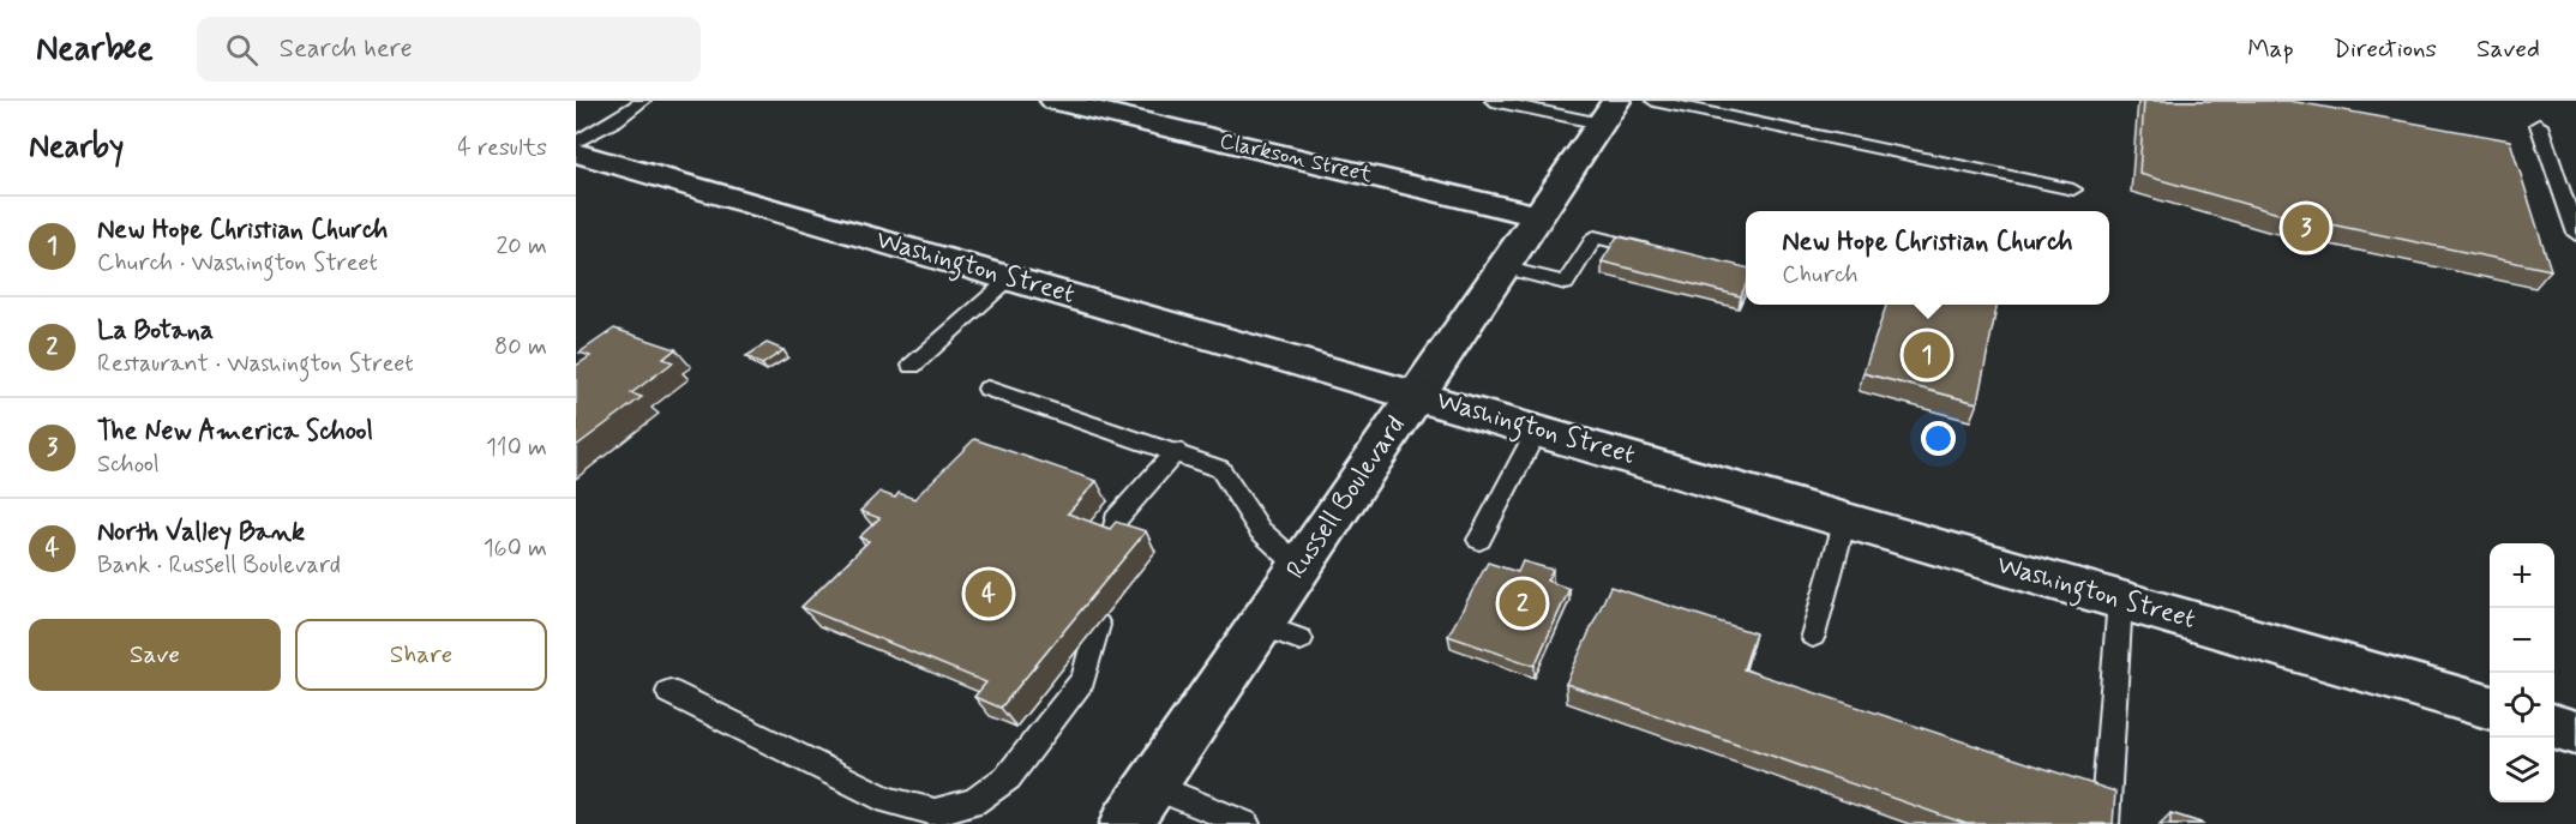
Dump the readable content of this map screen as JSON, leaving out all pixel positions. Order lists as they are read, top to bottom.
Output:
{
  "streets": {
    "main road": ["Clarkson Street", "Washington Street", "Russell Boulevard"]
  },
  "crossings": [
    ["Clarkson Street", "Russell Boulevard"],
    ["Washington Street", "Russell Boulevard"]
  ],
  "page": {
    "header": "Nearbee",
    "search": "Search here",
    "nav": ["Map", "Directions", "Saved"],
    "heading": ["Nearby", "4 results"],
    "list": [
      {
        "mark": "1",
        "name": "New Hope Christian Church",
        "note": "Church · Washington Street",
        "value": "20 m"
      },
      {
        "mark": "2",
        "name": "La Botana",
        "note": "Restaurant · Washington Street",
        "value": "80 m"
      },
      {
        "mark": "3",
        "name": "The New America School",
        "note": "School",
        "value": "110 m"
      },
      {
        "mark": "4",
        "name": "North Valley Bank",
        "note": "Bank · Russell Boulevard",
        "value": "160 m"
      }
    ],
    "pins": [
      "3",
      "1",
      "4",
      "2"
    ],
    "popup": ["New Hope Christian Church", "Church"],
    "map_buttons": ["+", "−"],
    "buttons": ["Save", "Share"]
  }
}
